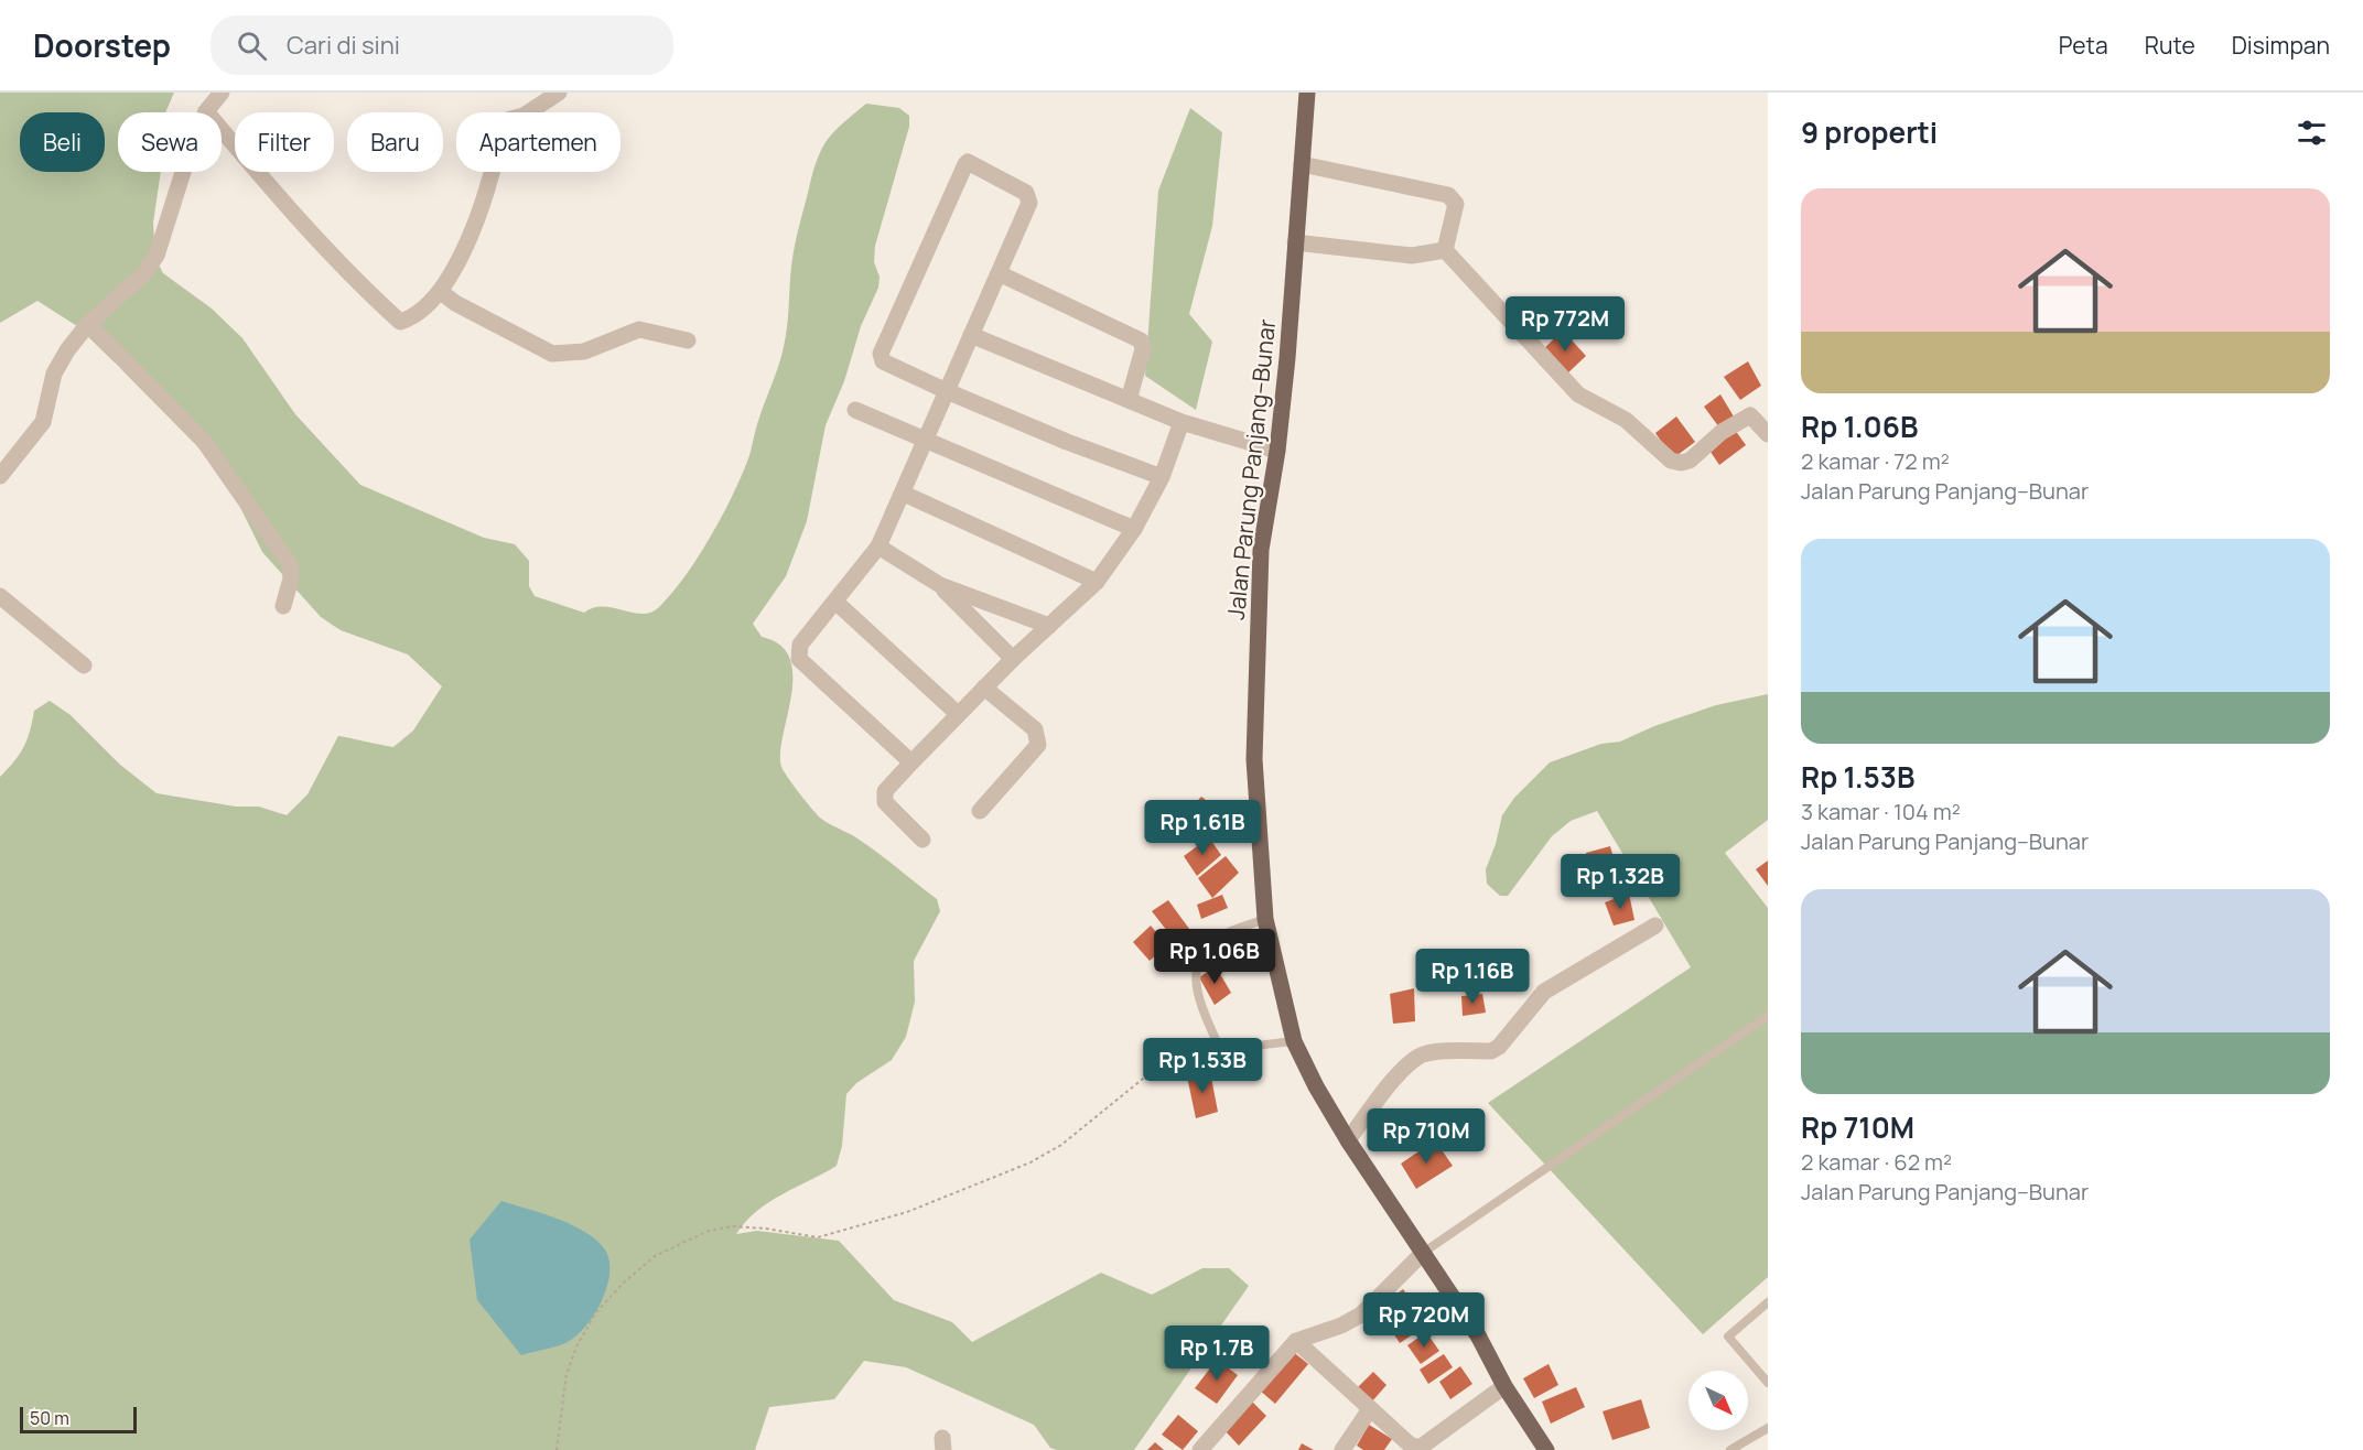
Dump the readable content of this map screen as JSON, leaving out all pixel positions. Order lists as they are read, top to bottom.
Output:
{
  "streets": {
    "main road": ["Jalan Parung Panjang–Bunar"]
  },
  "scale_bar": "50 m",
  "north": "bottom right",
  "page": {
    "header": "Doorstep",
    "search": "Cari di sini",
    "nav": ["Peta", "Rute", "Disimpan"],
    "heading": "9 properti",
    "chip": [
      "Beli",
      "Sewa",
      "Filter",
      "Baru",
      "Apartemen"
    ],
    "list": [
      {
        "name": "Rp 1.06B",
        "note": "2 kamar · 72 m² · Jalan Parung Panjang–Bunar"
      },
      {
        "name": "Rp 1.53B",
        "note": "3 kamar · 104 m² · Jalan Parung Panjang–Bunar"
      },
      {
        "name": "Rp 710M",
        "note": "2 kamar · 62 m² · Jalan Parung Panjang–Bunar"
      }
    ],
    "price": [
      "Rp 772M",
      "Rp 1.61B",
      "Rp 1.32B",
      "Rp 1.06B",
      "Rp 1.16B",
      "Rp 1.53B",
      "Rp 710M",
      "Rp 720M",
      "Rp 1.7B"
    ],
    "scale": "50 m"
  }
}
